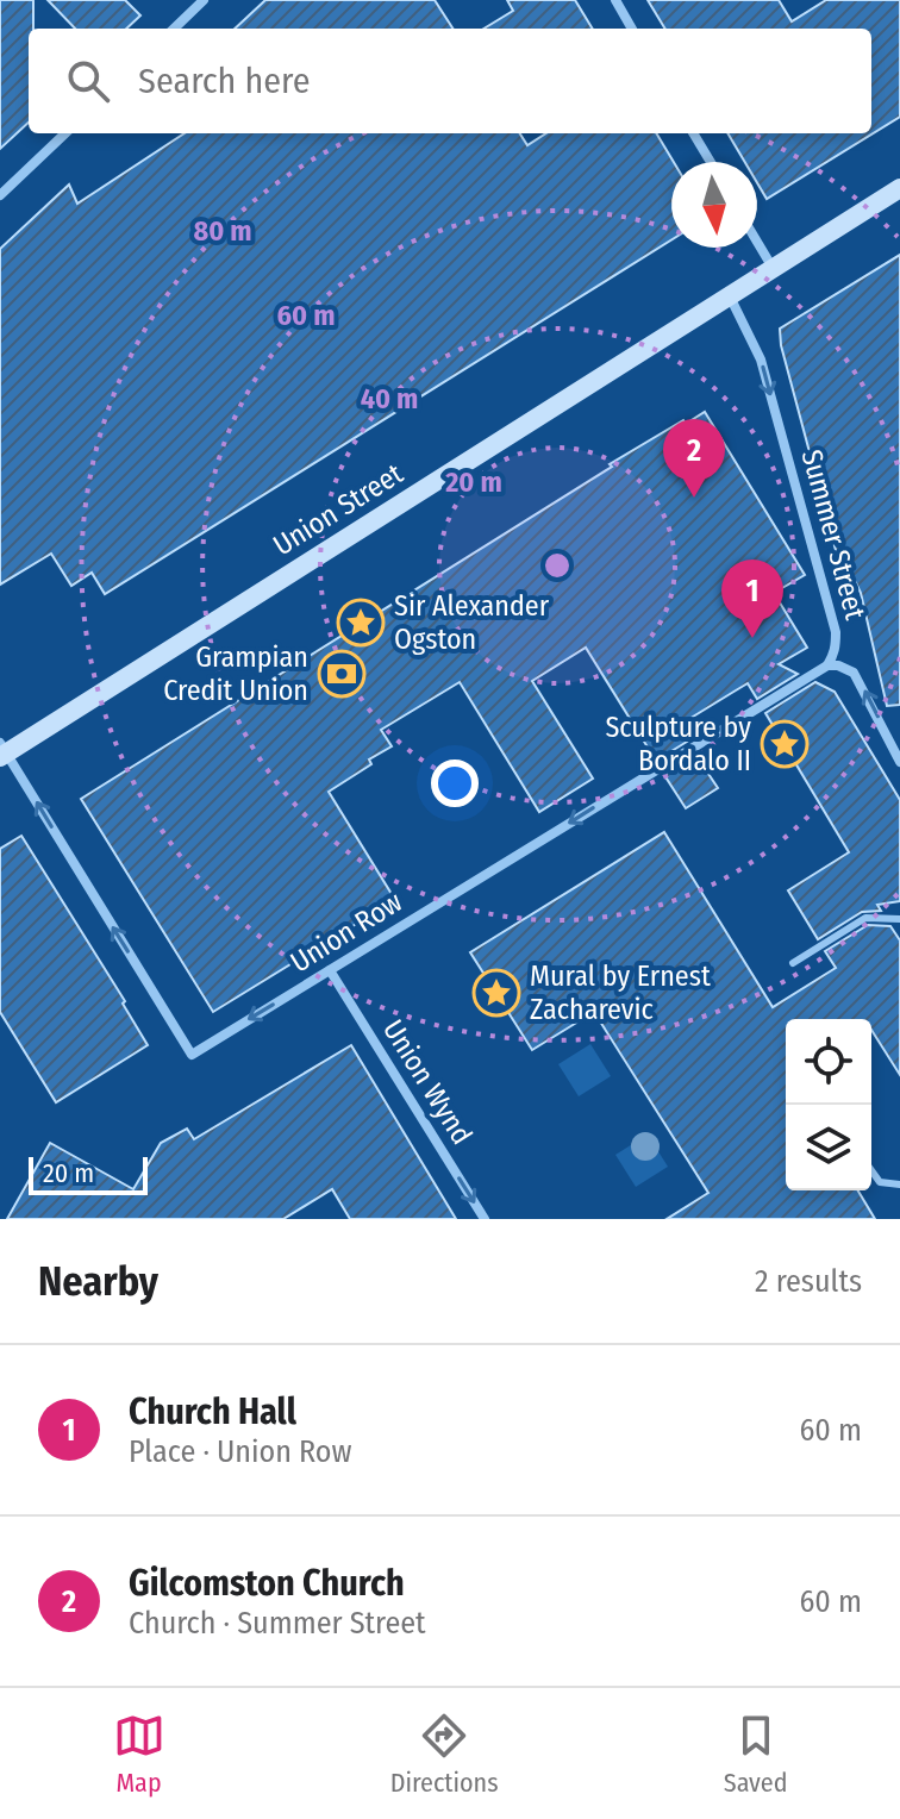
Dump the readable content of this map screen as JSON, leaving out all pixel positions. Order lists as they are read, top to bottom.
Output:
{
  "streets": {
    "street": [
      "Union Street",
      "Summer Street",
      "Union Row",
      "Union Wynd"
    ]
  },
  "crossings": [
    ["Union Street", "Summer Street"],
    ["Union Street", "Union Row"],
    ["Summer Street", "Union Row"],
    ["Union Row", "Union Wynd"]
  ],
  "one_way": ["Union Wynd"],
  "places": {
    "place": ["Sir Alexander Ogston", "Sculpture by Bordalo II", "Mural by Ernest Zacharevic"],
    "bank": ["Grampian Credit Union"]
  },
  "scale_bar": "20 m",
  "north": "bottom",
  "page": {
    "search": "Search here",
    "pins": ["2", "1"],
    "scale": "20 m",
    "heading": ["Nearby", "2 results"],
    "list": [
      {
        "mark": "1",
        "name": "Church Hall",
        "note": "Place · Union Row",
        "value": "60 m"
      },
      {
        "mark": "2",
        "name": "Gilcomston Church",
        "note": "Church · Summer Street",
        "value": "60 m"
      }
    ],
    "nav": ["Map", "Directions", "Saved"]
  },
  "rings": [
    "80 m",
    "60 m",
    "40 m",
    "20 m"
  ]
}
